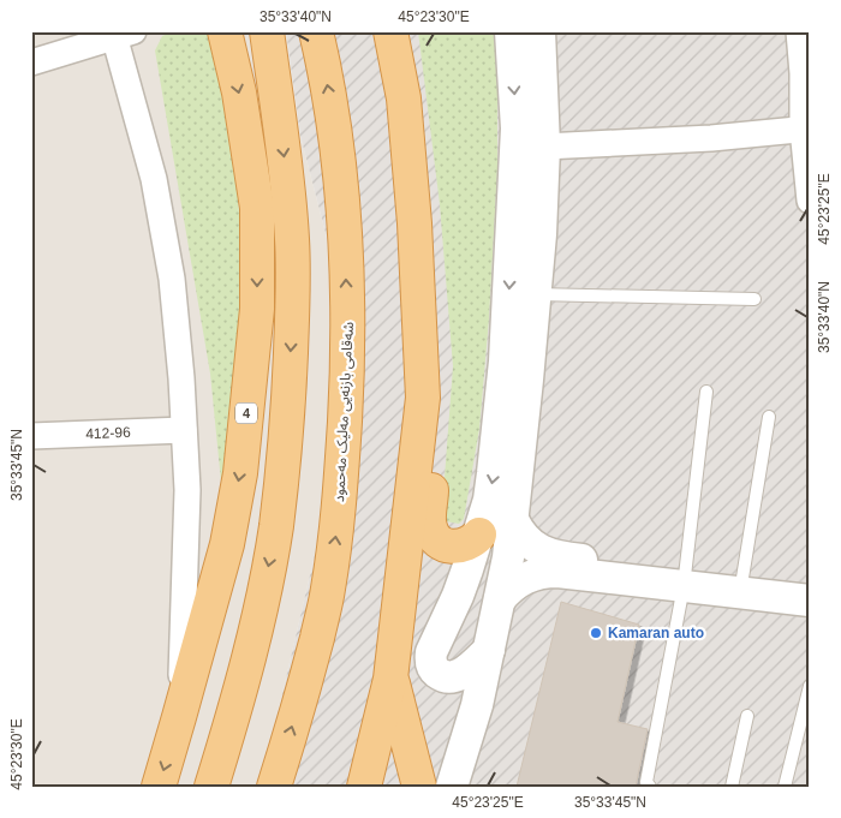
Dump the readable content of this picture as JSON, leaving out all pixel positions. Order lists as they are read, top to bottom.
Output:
{
  "streets": {
    "highway": ["شەقامی بازنەیی مەلیک مەحمود", "4"],
    "street": ["412-96"]
  },
  "places": ["Kamaran auto"],
  "coordinates": [
    "35°33'40\"N",
    "45°23'30\"E",
    "45°23'25\"E",
    "35°33'45\"N"
  ]
}
